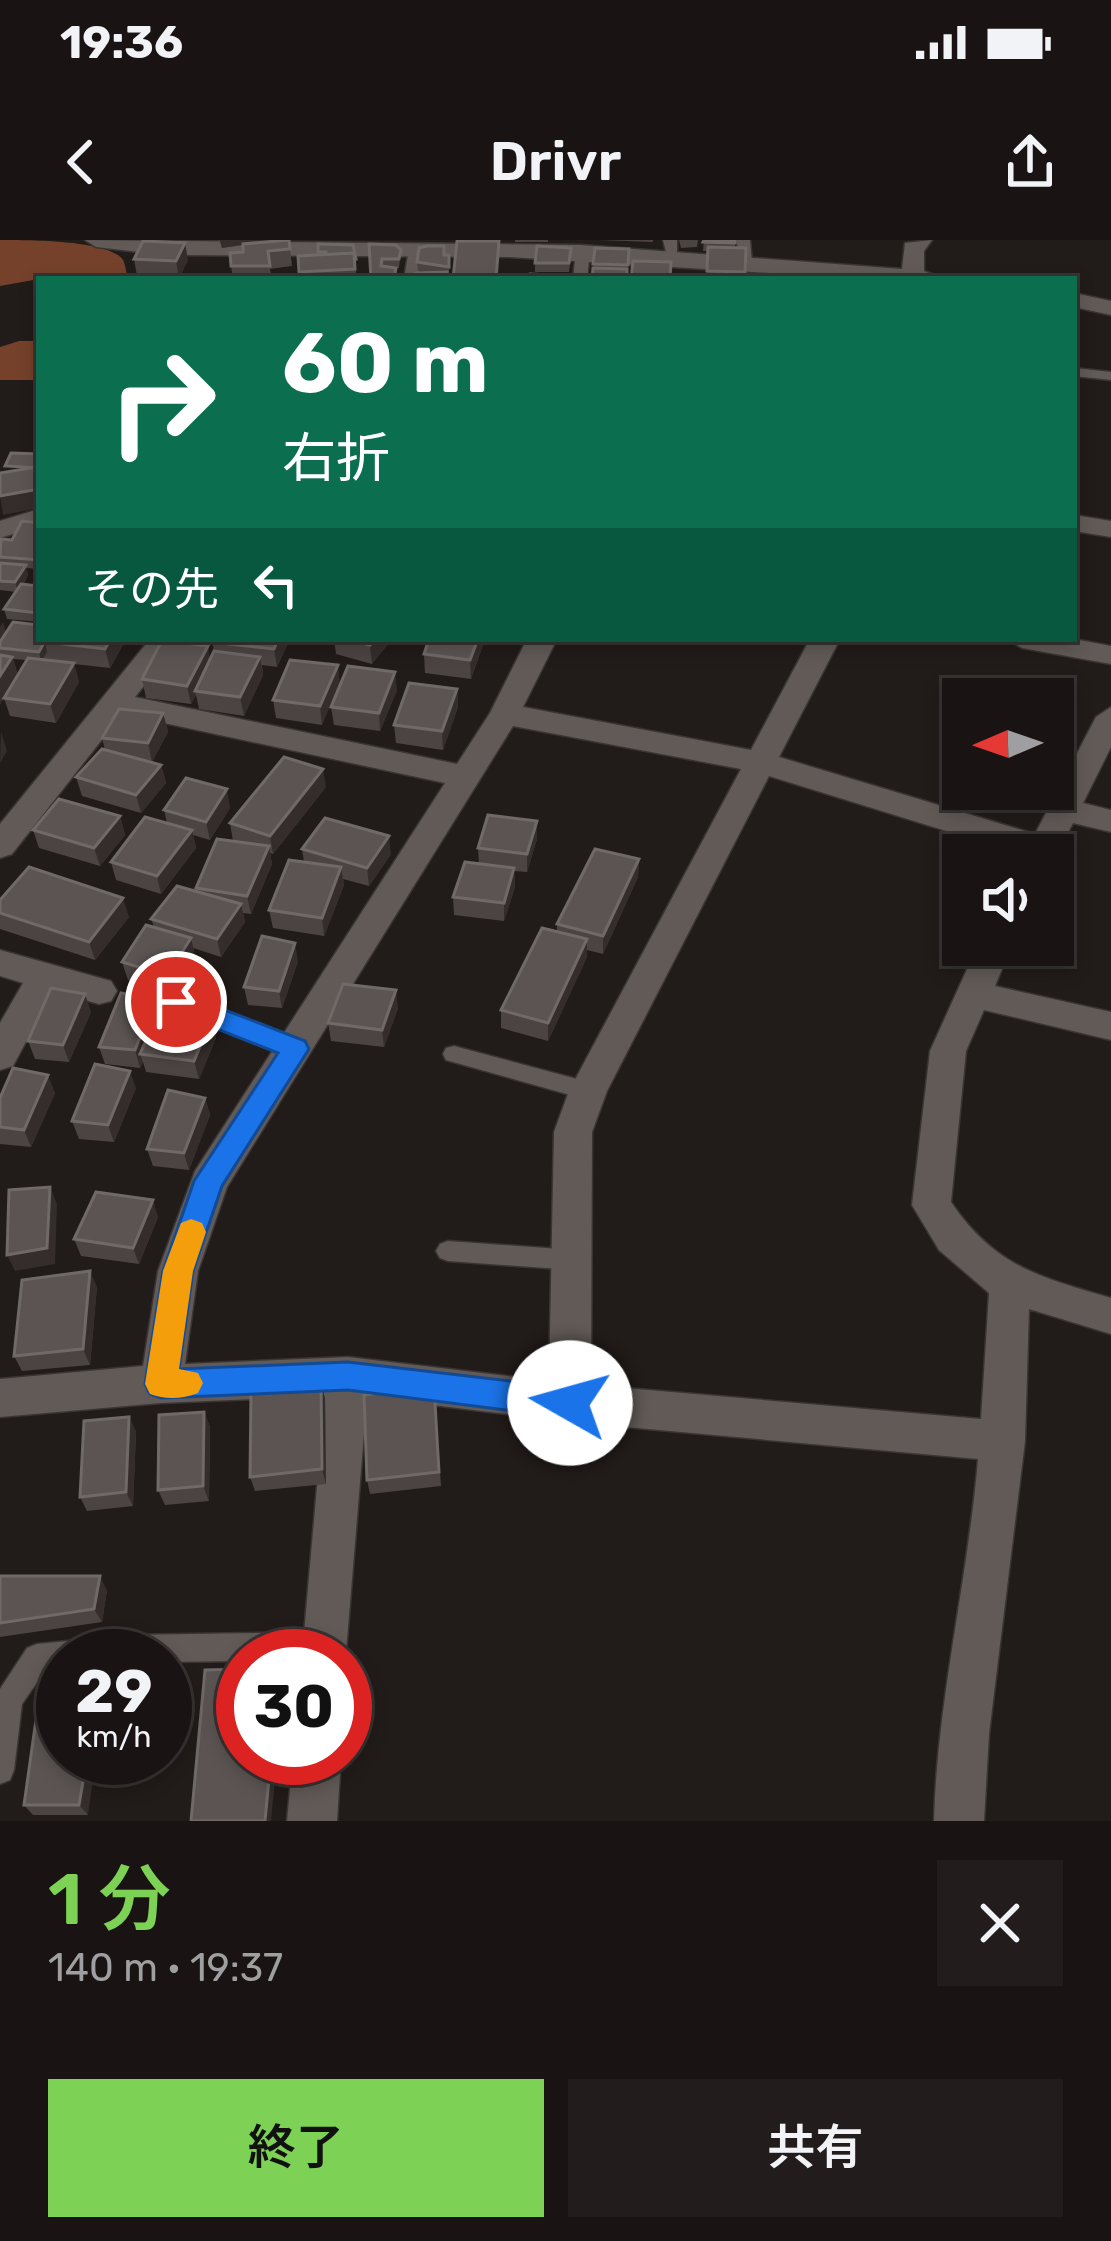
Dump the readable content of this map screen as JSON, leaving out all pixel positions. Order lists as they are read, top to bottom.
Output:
{
  "north": "left",
  "page": {
    "status": "19:36",
    "header": "Drivr",
    "turn": ["60 m", "右折"],
    "then": "その先",
    "speed": "29 km/h",
    "limit": "30",
    "heading": ["1 分", "140 m · 19:37"],
    "buttons": ["終了", "共有"]
  }
}
